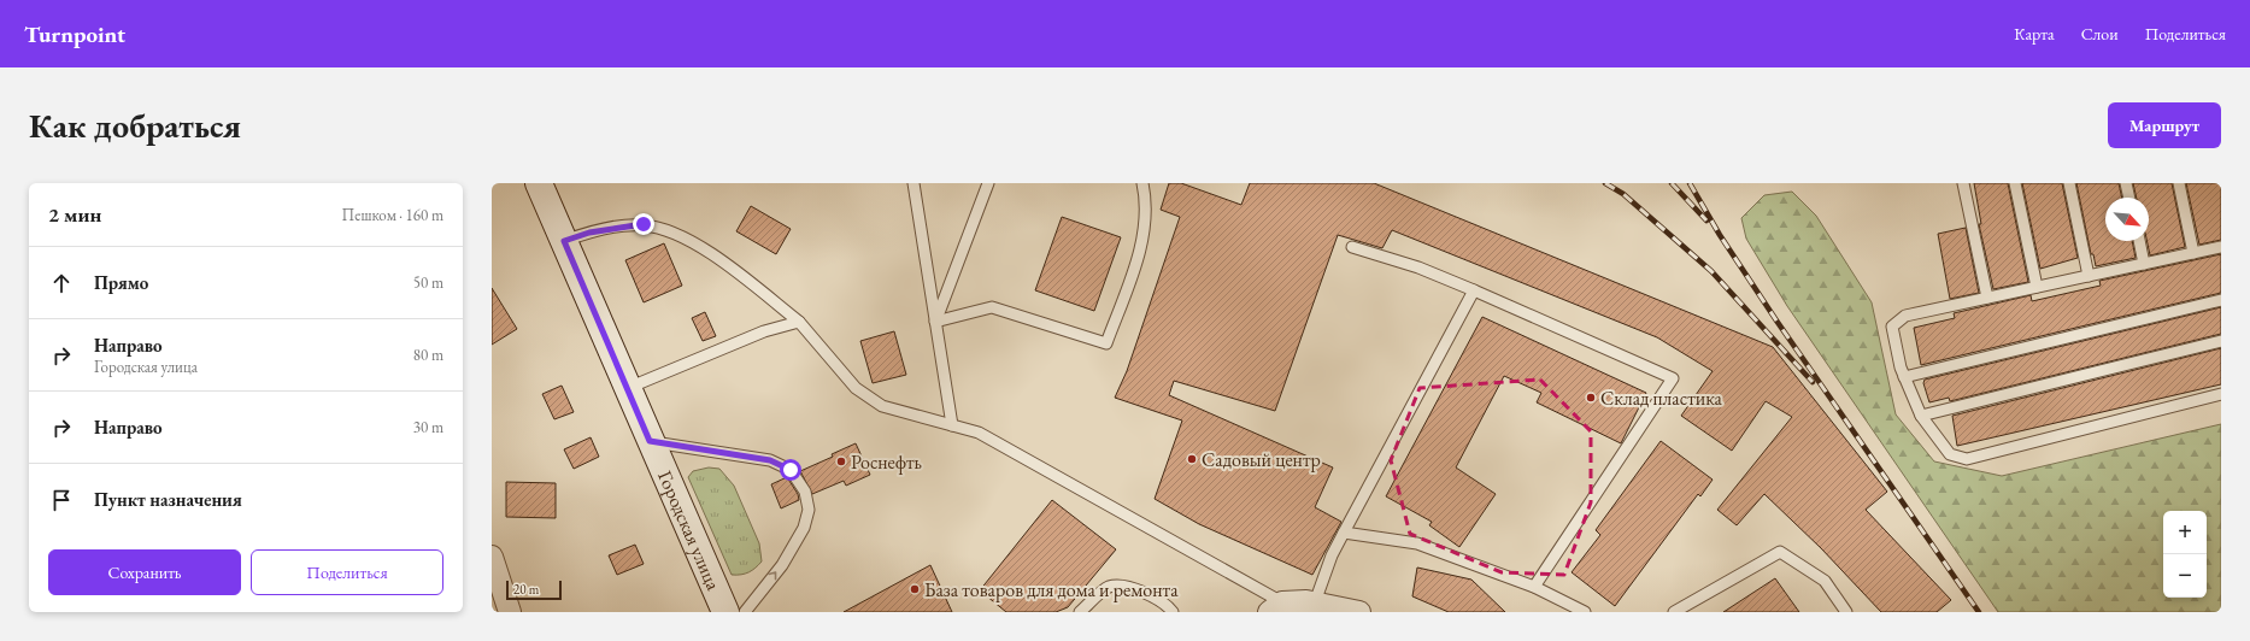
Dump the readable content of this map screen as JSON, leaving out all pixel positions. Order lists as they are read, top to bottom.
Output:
{
  "streets": {
    "main road": ["Городская улица"]
  },
  "places": [
    "Склад пластика",
    "Садовый центр",
    "Роснефть",
    "База товаров для дома и ремонта"
  ],
  "scale_bar": "20 m",
  "north": "bottom right",
  "page": {
    "header": "Turnpoint",
    "nav": ["Карта", "Слои", "Поделиться"],
    "buttons": [
      "Маршрут",
      ["Сохранить", "Поделиться"]
    ],
    "title": "Как добраться",
    "heading": ["2 мин", "Пешком · 160 m"],
    "list": [
      ["Прямо", "50 m"],
      ["Направо", "Городская улица", "80 m"],
      ["Направо", "30 m"],
      "Пункт назначения"
    ],
    "map_buttons": ["+", "−"],
    "scale": "20 m"
  }
}
